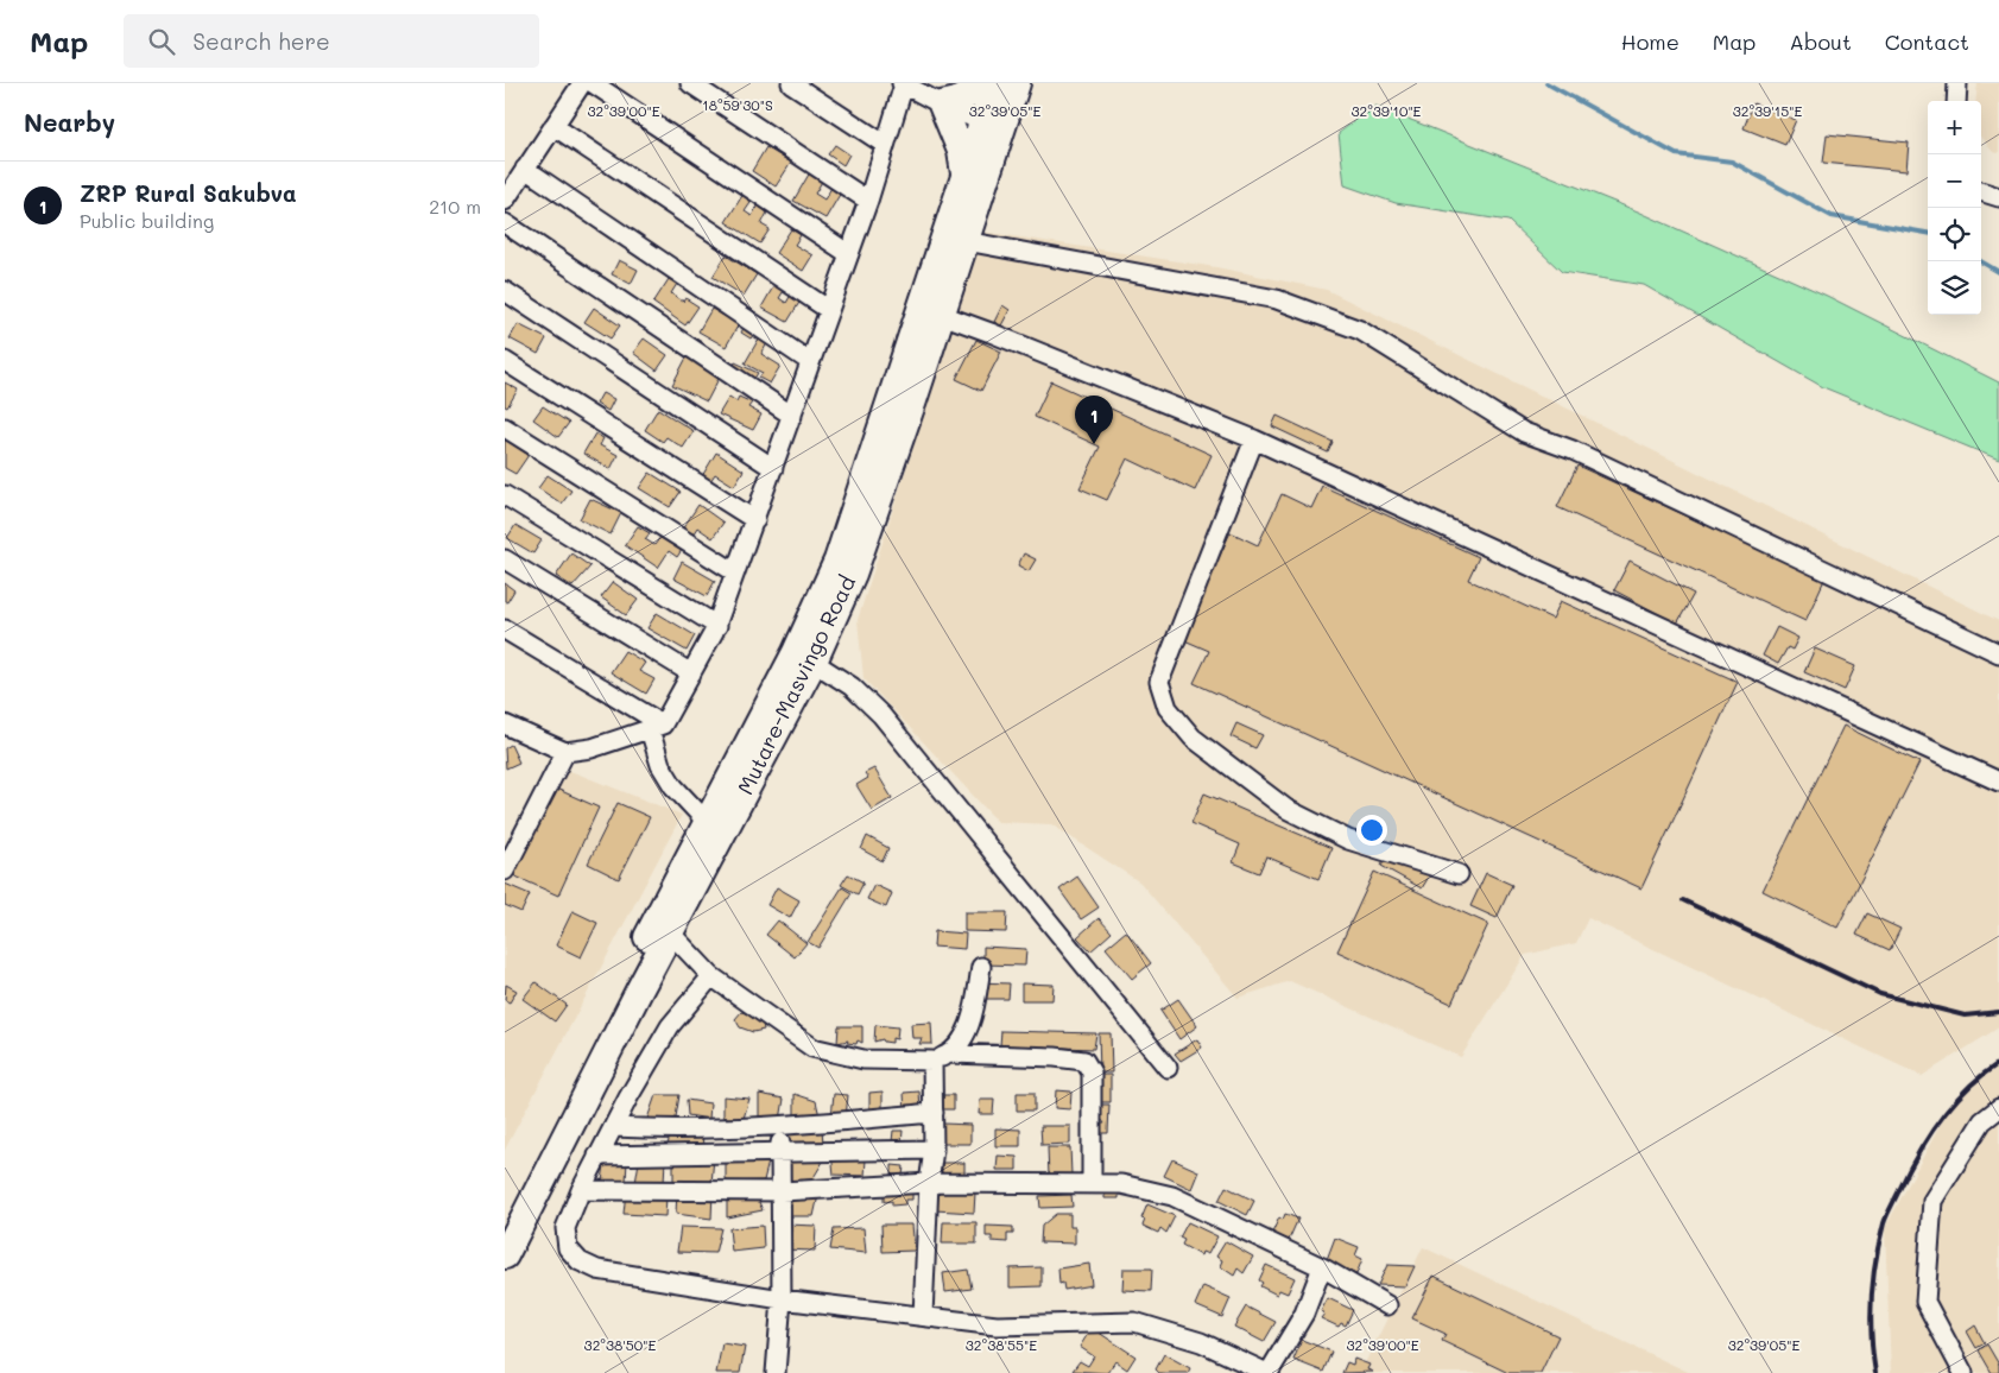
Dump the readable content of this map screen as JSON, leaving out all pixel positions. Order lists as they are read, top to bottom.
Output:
{
  "streets": {
    "highway": ["Mutare-Masvingo Road"]
  },
  "page": {
    "header": "Map",
    "search": "Search here",
    "nav": [
      "Home",
      "Map",
      "About",
      "Contact"
    ],
    "heading": "Nearby",
    "map_buttons": ["+", "−"],
    "list": [
      {
        "mark": "1",
        "name": "ZRP Rural Sakubva",
        "note": "Public building",
        "value": "210 m"
      }
    ],
    "pins": "1"
  },
  "coordinates": [
    "18°59'30\"S",
    "32°39'00\"E",
    "32°39'05\"E",
    "32°39'10\"E",
    "32°39'15\"E",
    "32°38'50\"E",
    "32°38'55\"E"
  ]
}
